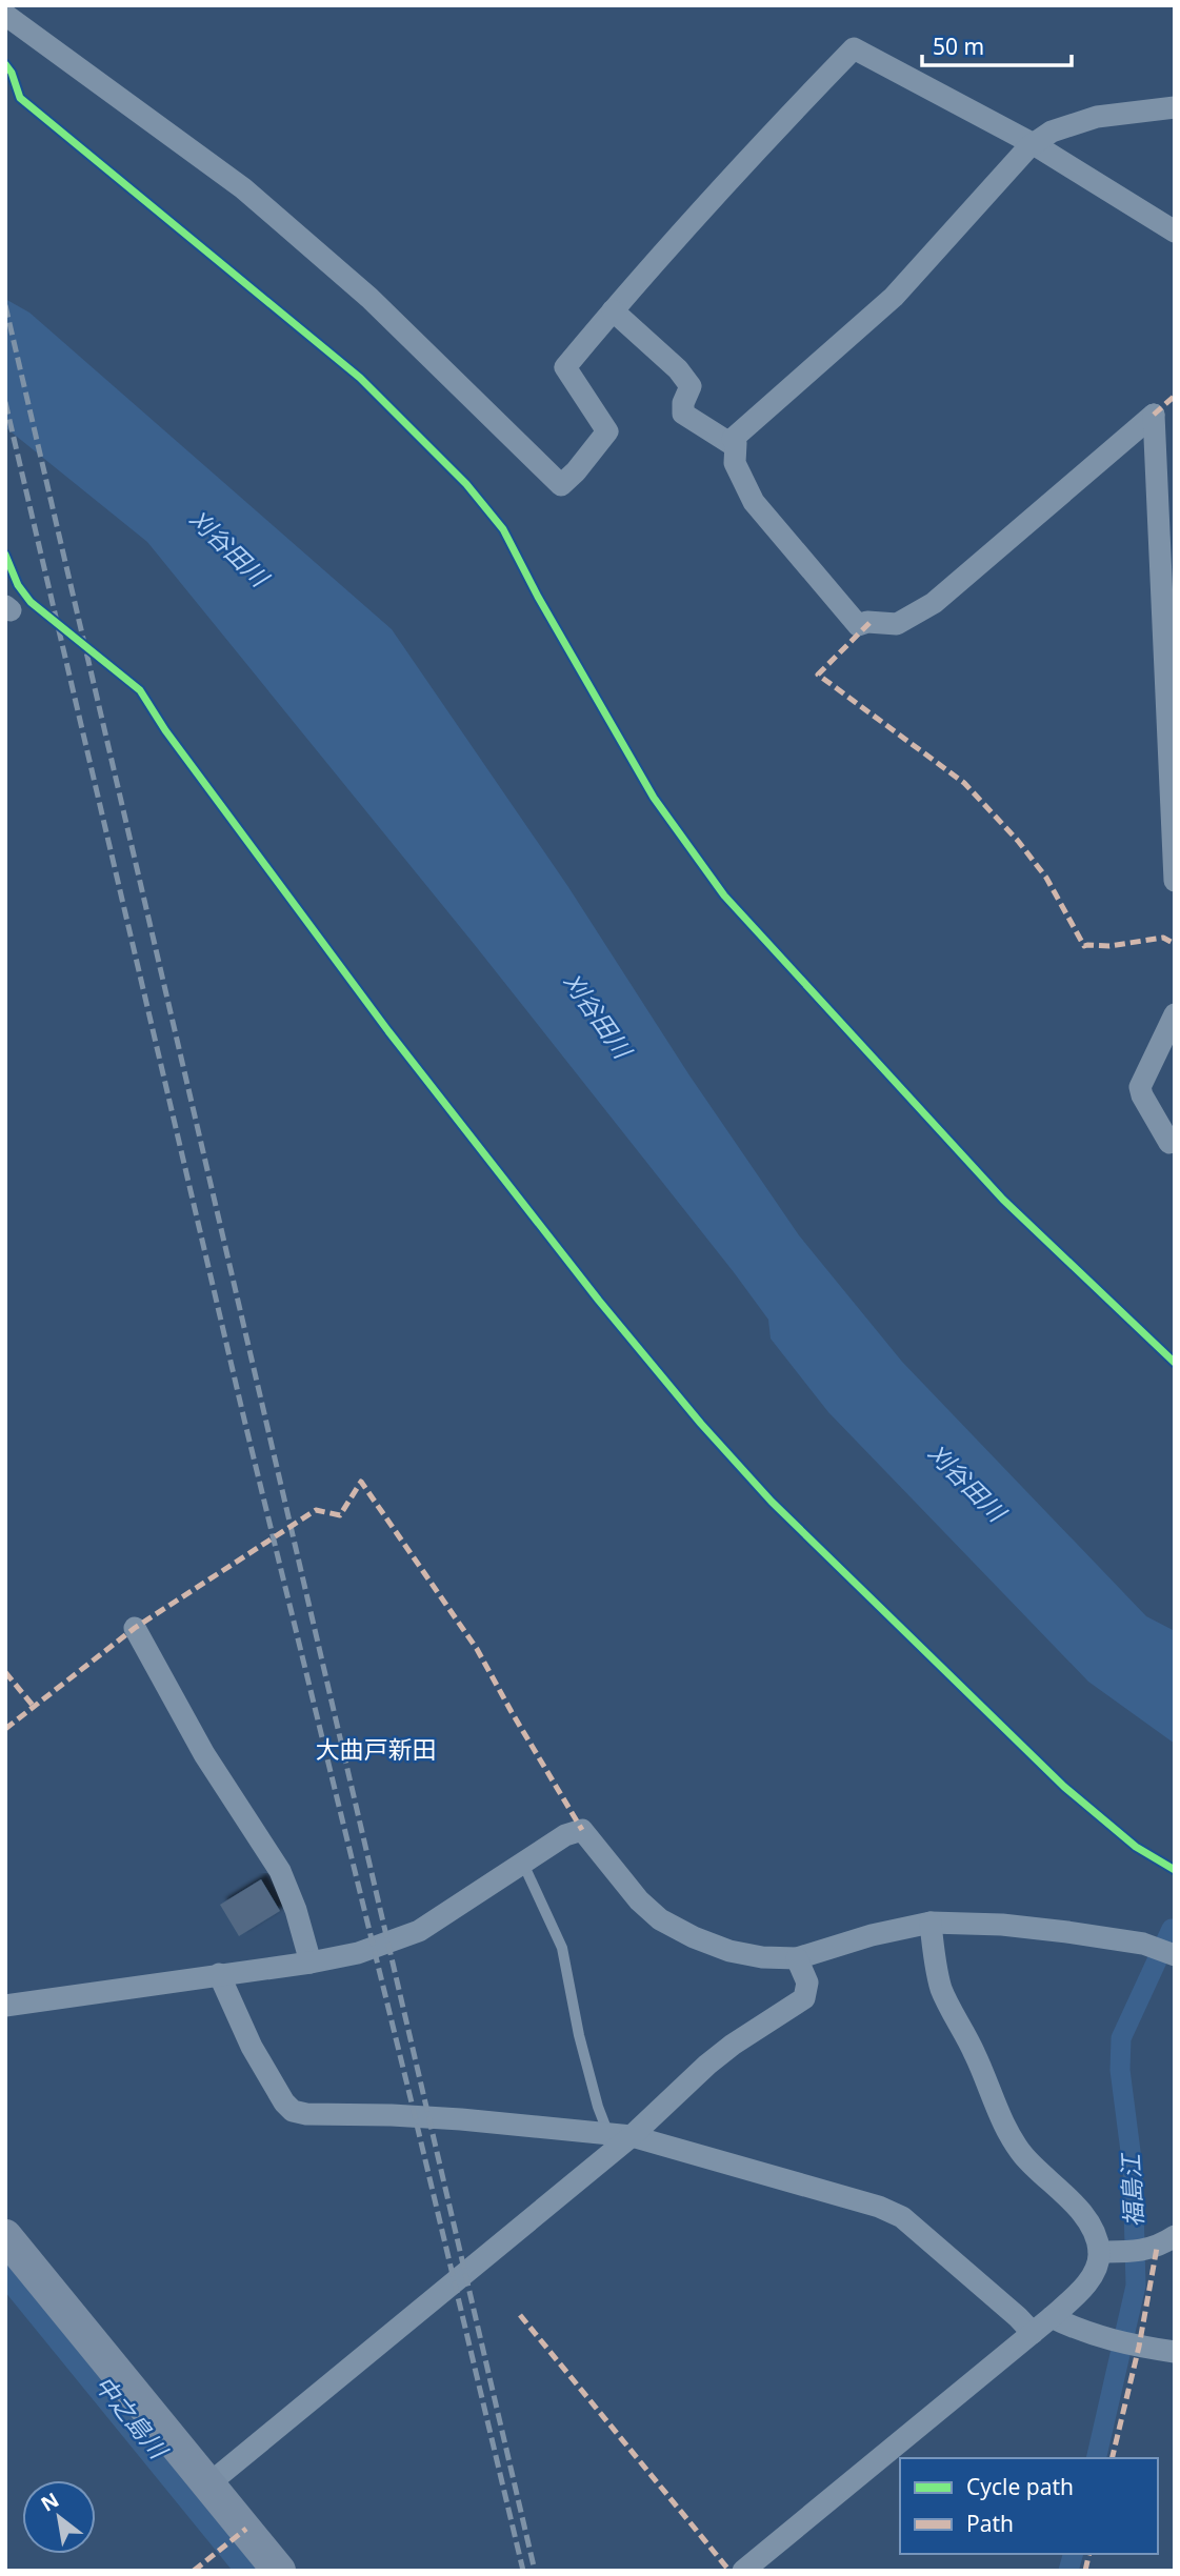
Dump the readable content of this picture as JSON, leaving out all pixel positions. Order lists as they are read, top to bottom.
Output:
{
  "districts": ["大曲戸新田"],
  "water": ["刈谷田川", "福島江", "中之島川"],
  "legend": ["Cycle path", "Path"],
  "scale_bar": "50 m",
  "north": "top left"
}
